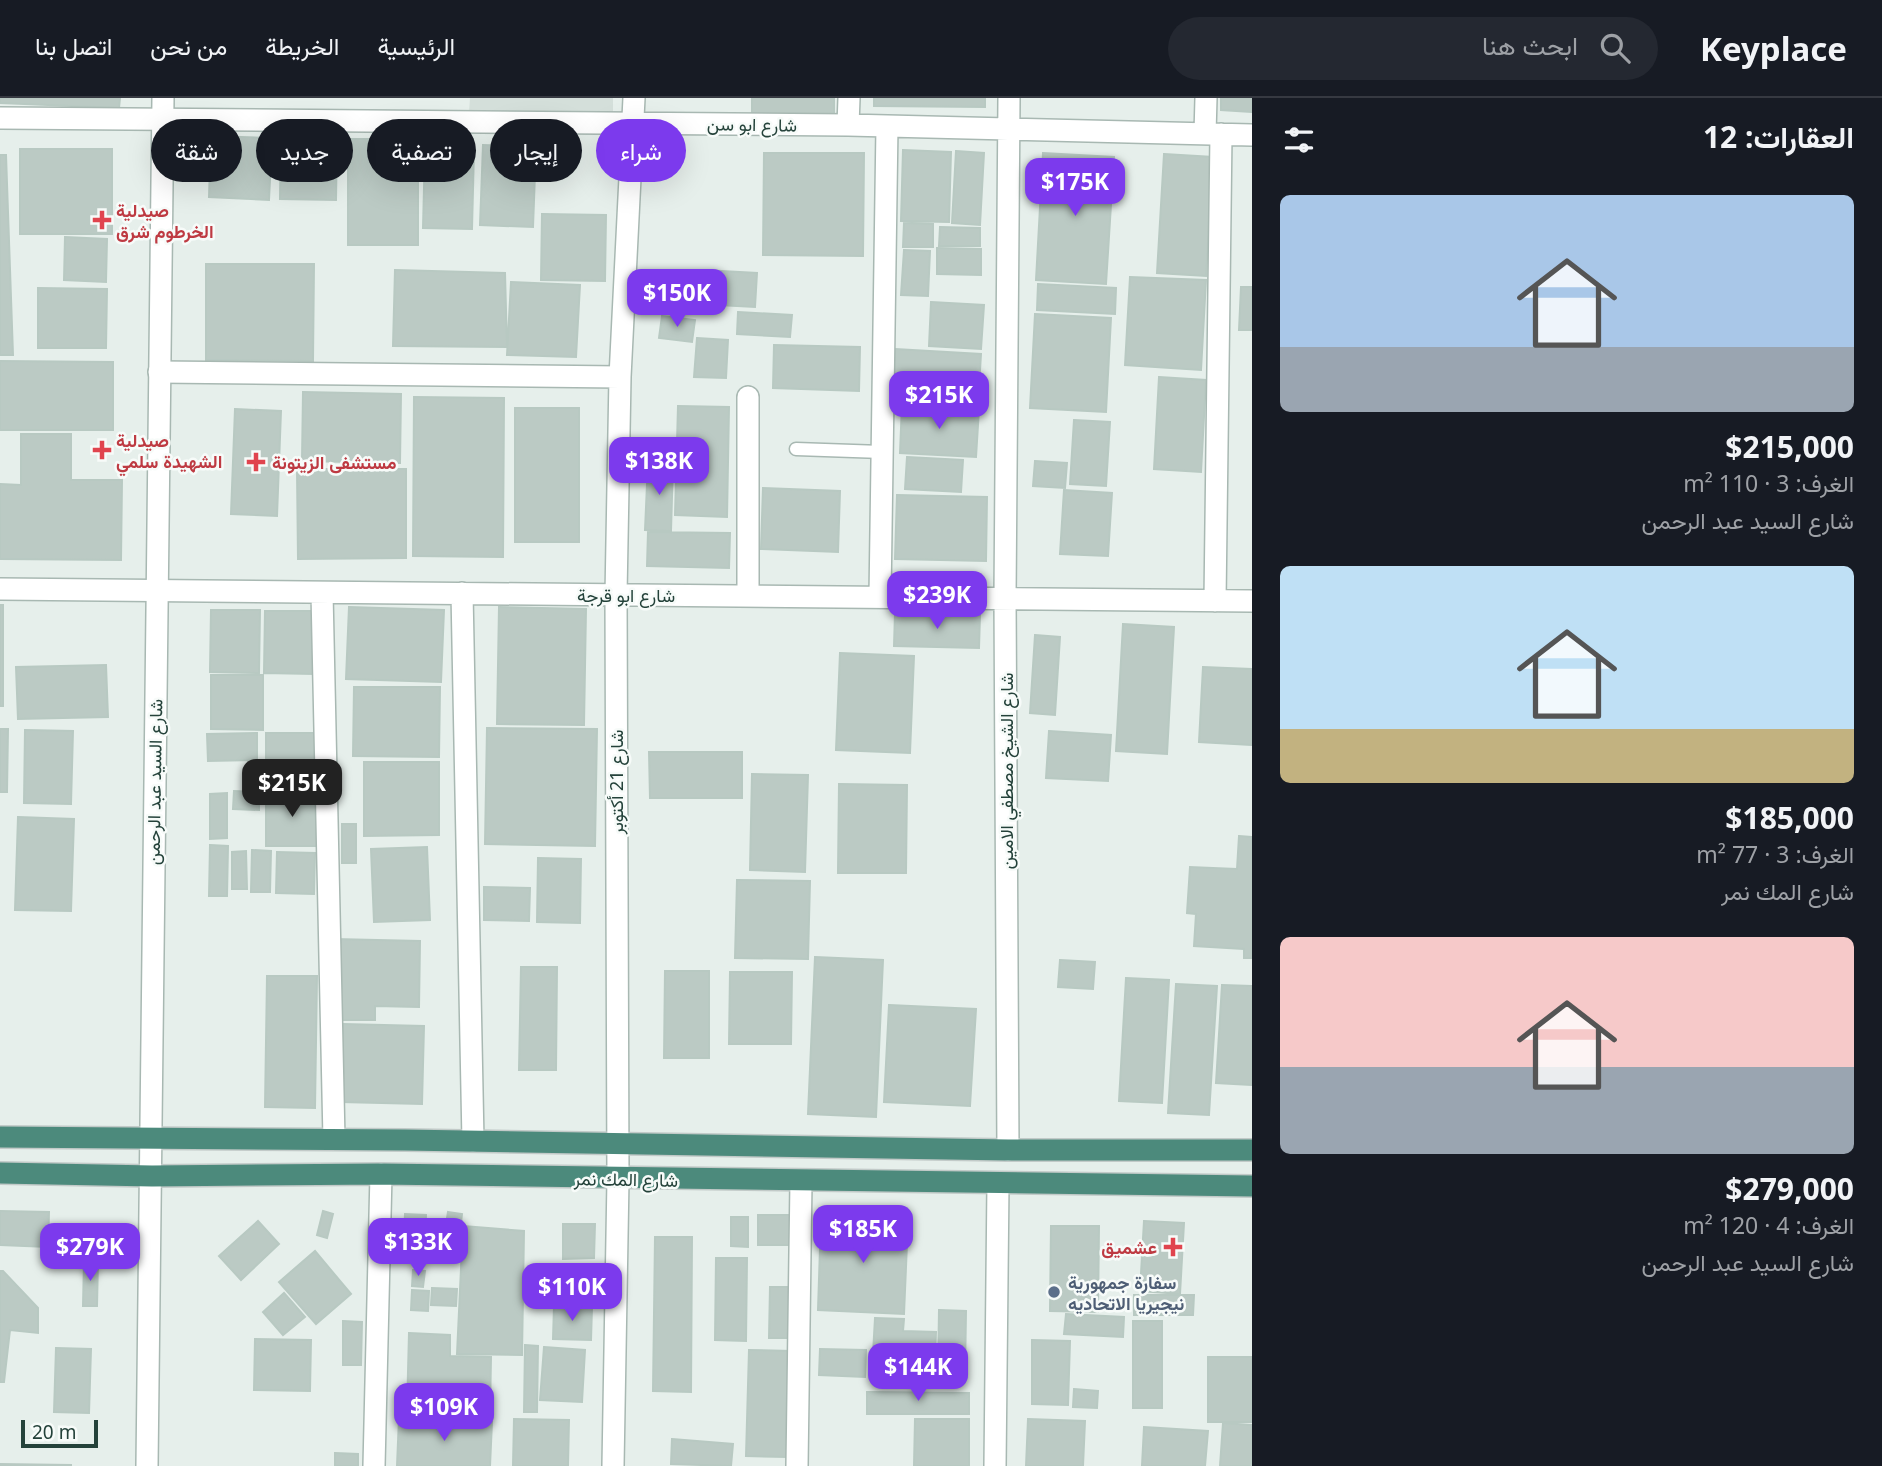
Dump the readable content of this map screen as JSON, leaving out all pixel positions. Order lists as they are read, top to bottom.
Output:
{
  "streets": {
    "highway": ["شارع المك نمر"],
    "street": [
      "شارع ابو سن",
      "شارع ابو قرجة",
      "شارع الشيخ مصطفي الامين",
      "شارع السيد عبد الرحمن",
      "شارع 21 أكتوبر"
    ]
  },
  "crossings": [
    ["شارع ابو سن", "شارع الشيخ مصطفي الامين"],
    ["شارع ابو سن", "شارع السيد عبد الرحمن"],
    ["شارع ابو قرجة", "شارع الشيخ مصطفي الامين"],
    ["شارع ابو قرجة", "شارع السيد عبد الرحمن"],
    ["شارع ابو قرجة", "شارع 21 أكتوبر"],
    ["شارع الشيخ مصطفي الامين", "شارع المك نمر"],
    ["شارع السيد عبد الرحمن", "شارع المك نمر"],
    ["شارع 21 أكتوبر", "شارع المك نمر"]
  ],
  "places": {
    "health": [
      "صيدلية الخرطوم شرق",
      "صيدلية الشهيدة سلمي",
      "مستشفى الزيتونة",
      "عشميق"
    ],
    "other": ["سفارة جمهورية نيجيريا الاتحاديه"]
  },
  "scale_bar": "20 m",
  "page": {
    "header": "Keyplace",
    "search": "ابحث هنا",
    "nav": [
      "الرئيسية",
      "الخريطة",
      "من نحن",
      "اتصل بنا"
    ],
    "heading": "العقارات: 12",
    "chip": [
      "شراء",
      "إيجار",
      "تصفية",
      "جديد",
      "شقة"
    ],
    "price": [
      "$175K",
      "$150K",
      "$215K",
      "$138K",
      "$239K",
      "$215K",
      "$185K",
      "$133K",
      "$279K",
      "$110K",
      "$144K",
      "$109K"
    ],
    "list": [
      {
        "name": "$215,000",
        "note": "الغرف: 3 · 110 m² · شارع السيد عبد الرحمن"
      },
      {
        "name": "$185,000",
        "note": "الغرف: 3 · 77 m² · شارع المك نمر"
      },
      {
        "name": "$279,000",
        "note": "الغرف: 4 · 120 m² · شارع السيد عبد الرحمن"
      }
    ],
    "scale": "20 m"
  }
}
